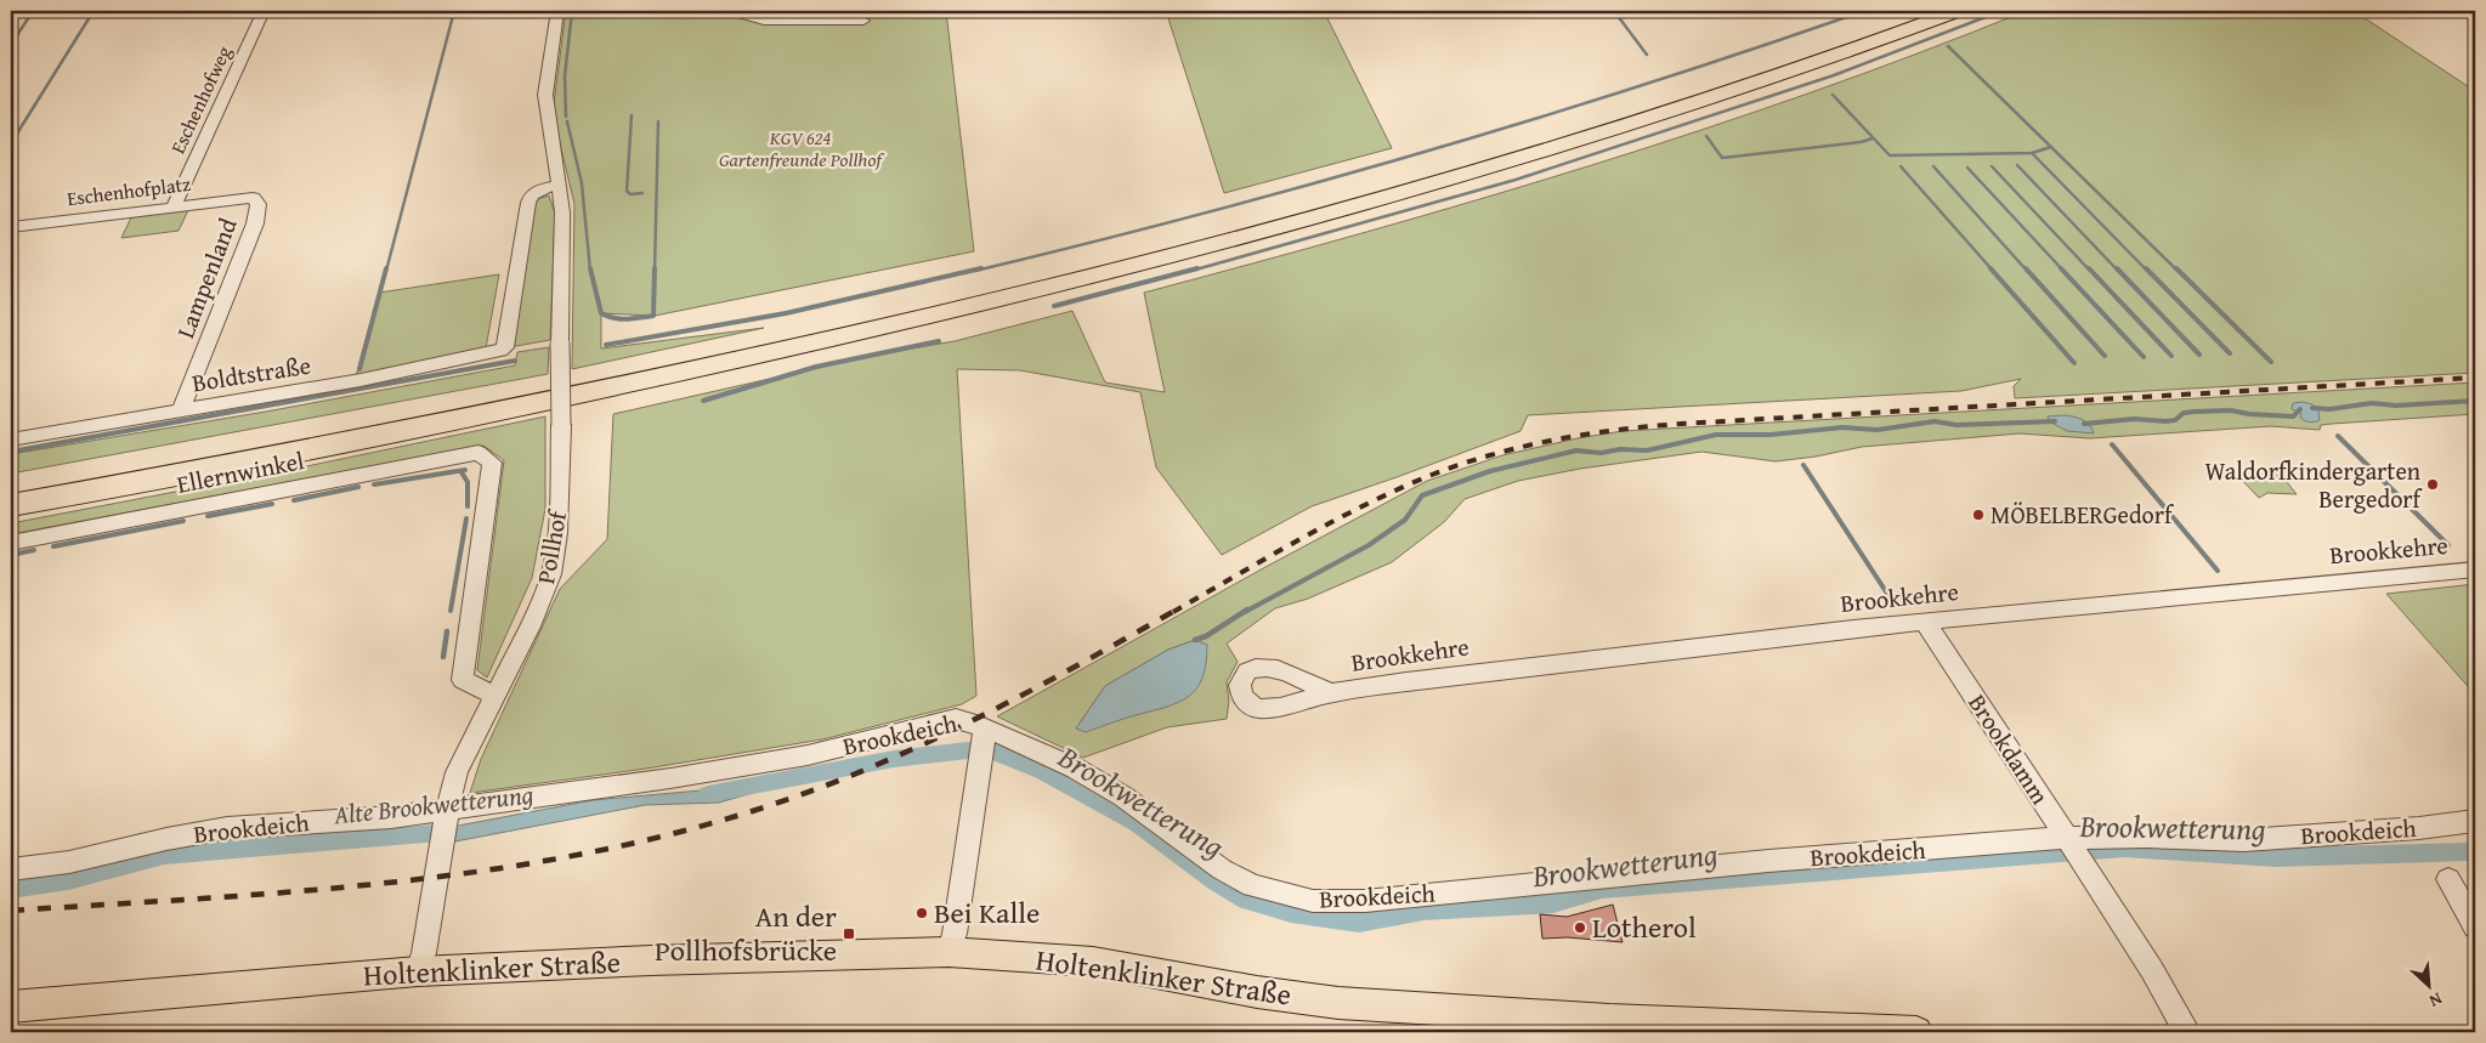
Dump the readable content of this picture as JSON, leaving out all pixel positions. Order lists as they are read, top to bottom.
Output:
{
  "streets": {
    "main road": ["Holtenklinker Straße"],
    "street": [
      "Eschenhofweg",
      "Eschenhofplatz",
      "Lampenland",
      "Boldtstraße",
      "Ellernwinkel",
      "Pollhof",
      "Brookkehre",
      "Brookdeich",
      "Brookdamm"
    ]
  },
  "crossings": [
    ["Eschenhofweg", "Eschenhofplatz"],
    ["Eschenhofplatz", "Lampenland"],
    ["Lampenland", "Boldtstraße"],
    ["Boldtstraße", "Pollhof"],
    ["Ellernwinkel", "Pollhof"],
    ["Pollhof", "Brookdeich"],
    ["Pollhof", "Holtenklinker Straße"],
    ["Brookkehre", "Brookdamm"],
    ["Brookdeich", "Brookdamm"]
  ],
  "water": ["Brookwetterung", "Alte Brookwetterung"],
  "parks": ["KGV 624 Gartenfreunde Pollhof"],
  "places": {
    "other": [
      "Waldorfkindergarten Bergedorf",
      "MÖBELBERGedorf",
      "Bei Kalle",
      "Lotherol"
    ],
    "transit": ["An der Pollhofsbrücke"]
  },
  "north": "bottom right"
}
